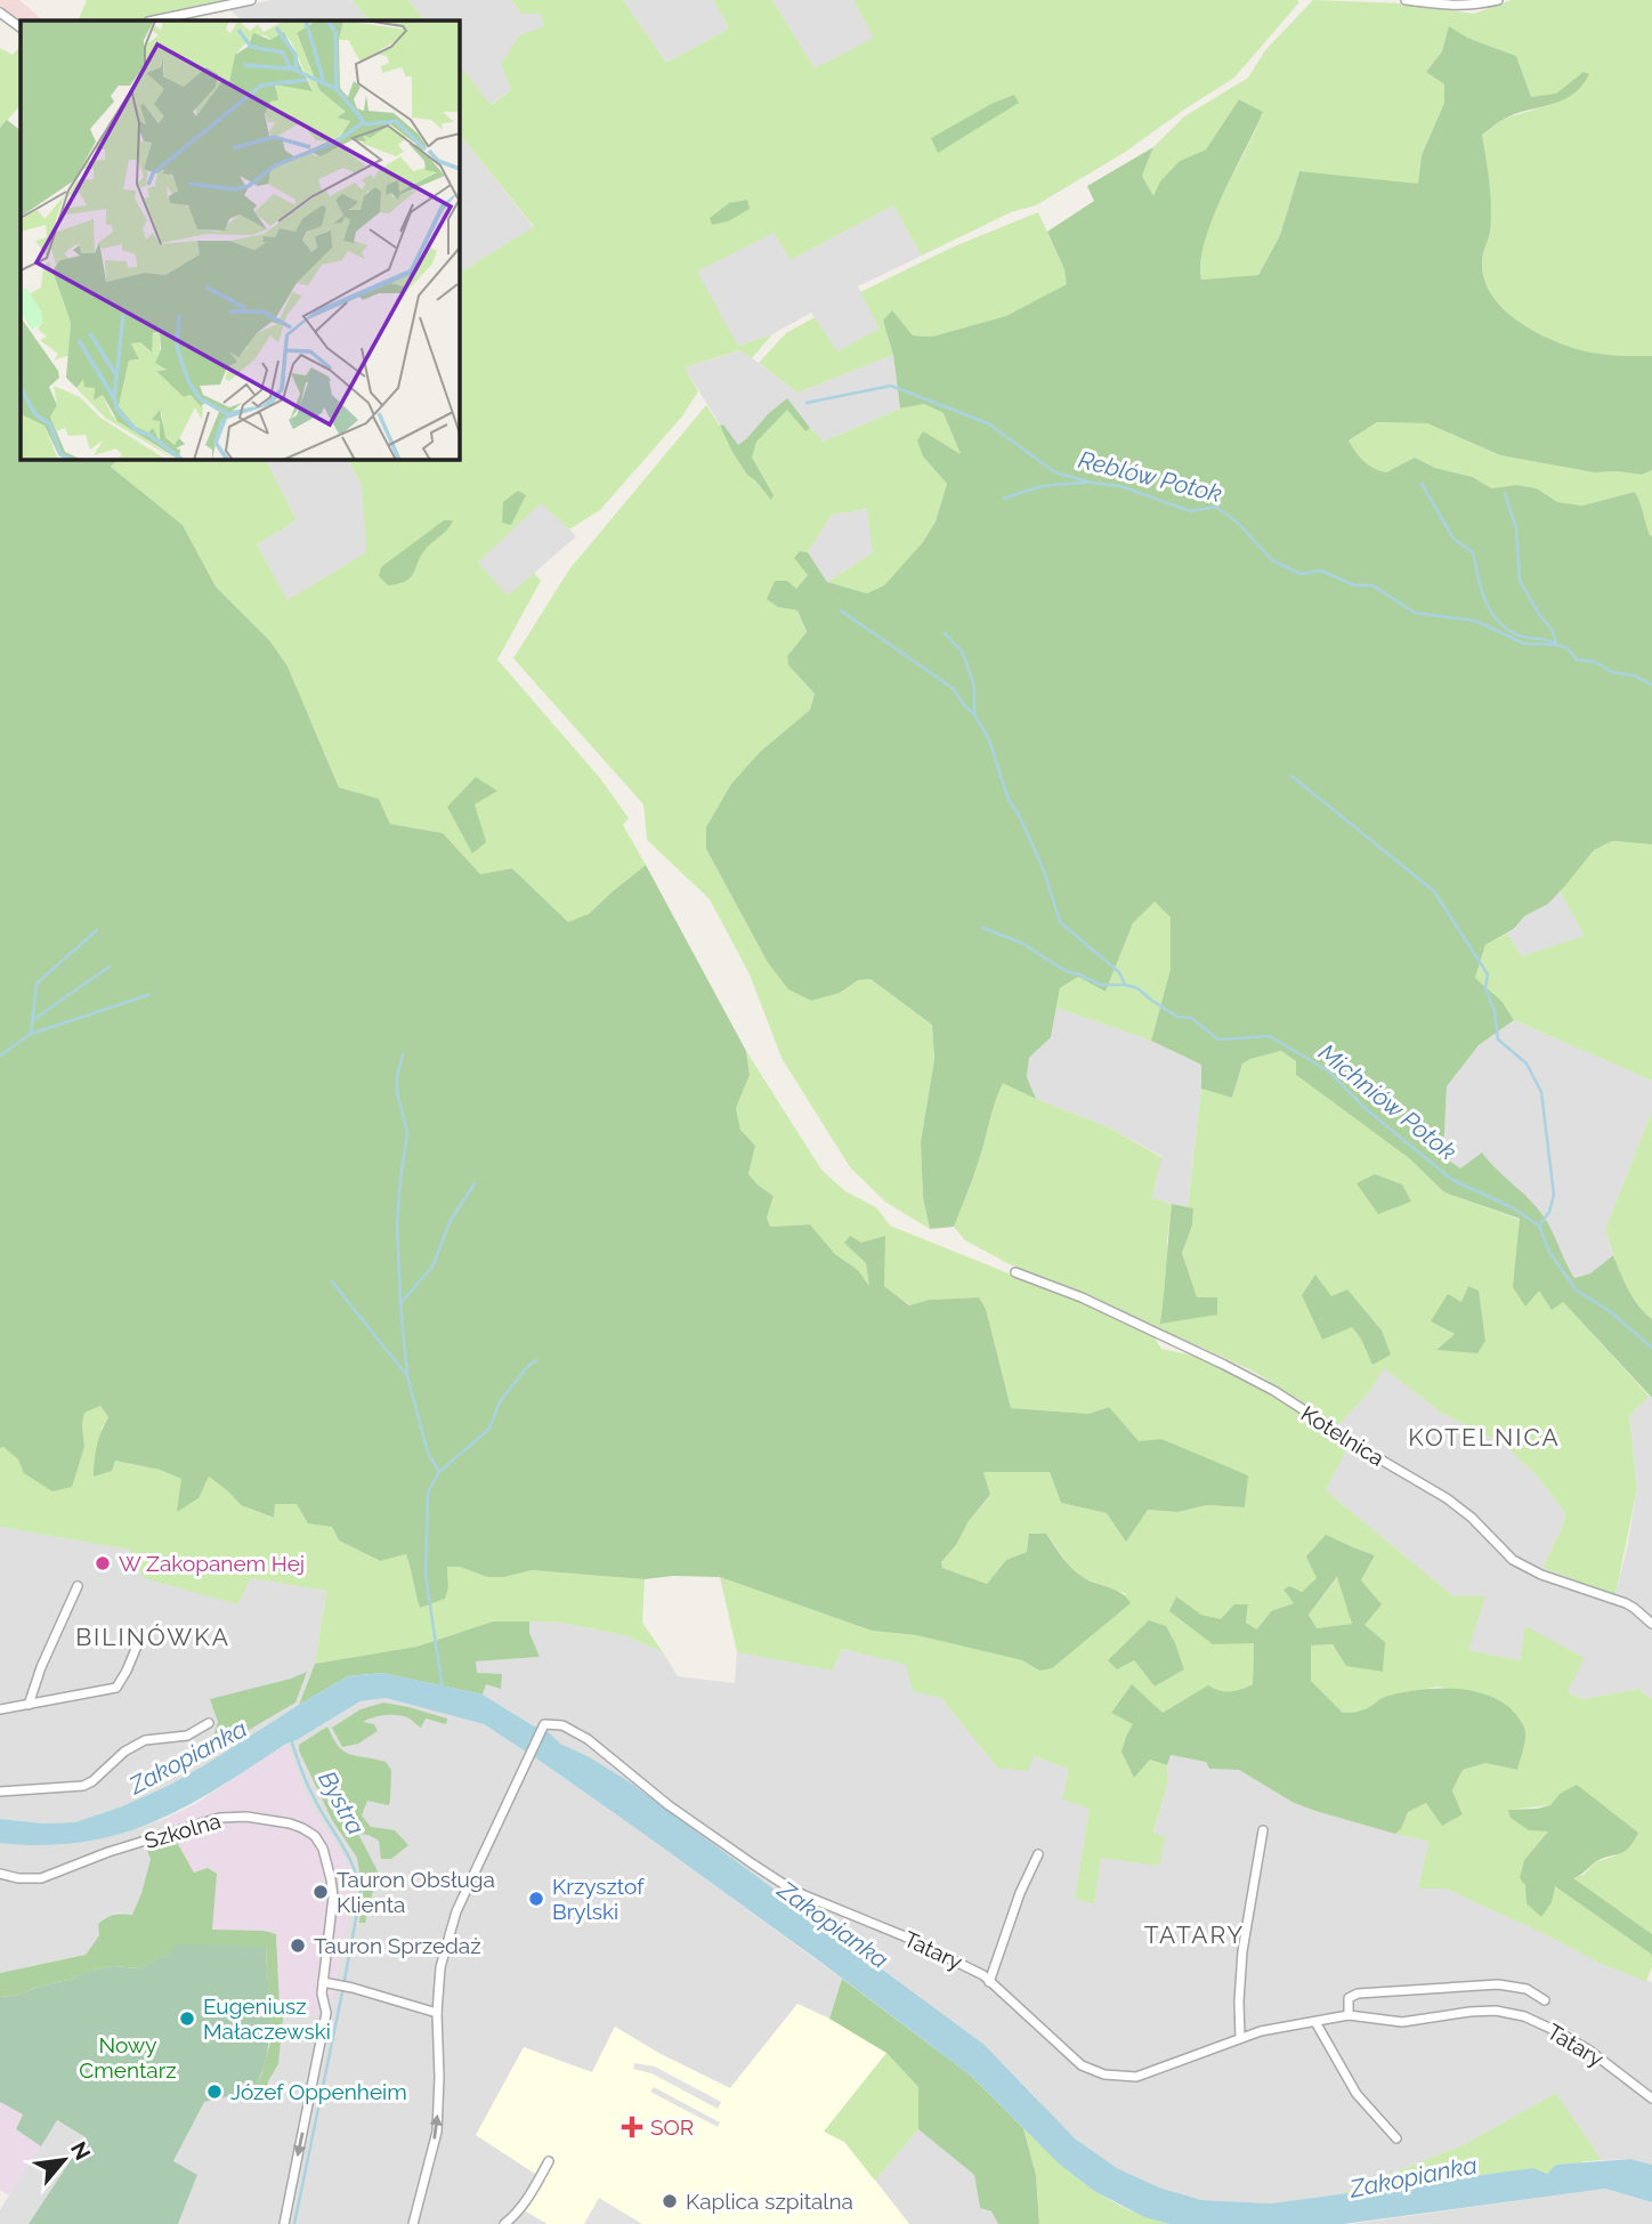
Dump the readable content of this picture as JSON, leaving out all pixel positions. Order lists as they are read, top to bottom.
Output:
{
  "streets": {
    "street": ["Kotelnica", "Szkolna", "Tatary"]
  },
  "districts": ["KOTELNICA", "BILINÓWKA", "TATARY"],
  "water": [
    "Reblów Potok",
    "Michniów Potok",
    "Zakopianka",
    "Bystra"
  ],
  "parks": ["Nowy Cmentarz"],
  "places": {
    "other": [
      "W Zakopanem Hej",
      "Tauron Obsługa Klienta",
      "Krzysztof Brylski",
      "Tauron Sprzedaż",
      "Eugeniusz Małaczewski",
      "Józef Oppenheim",
      "Kaplica szpitalna"
    ],
    "health": ["SOR"]
  },
  "north": "top right"
}
